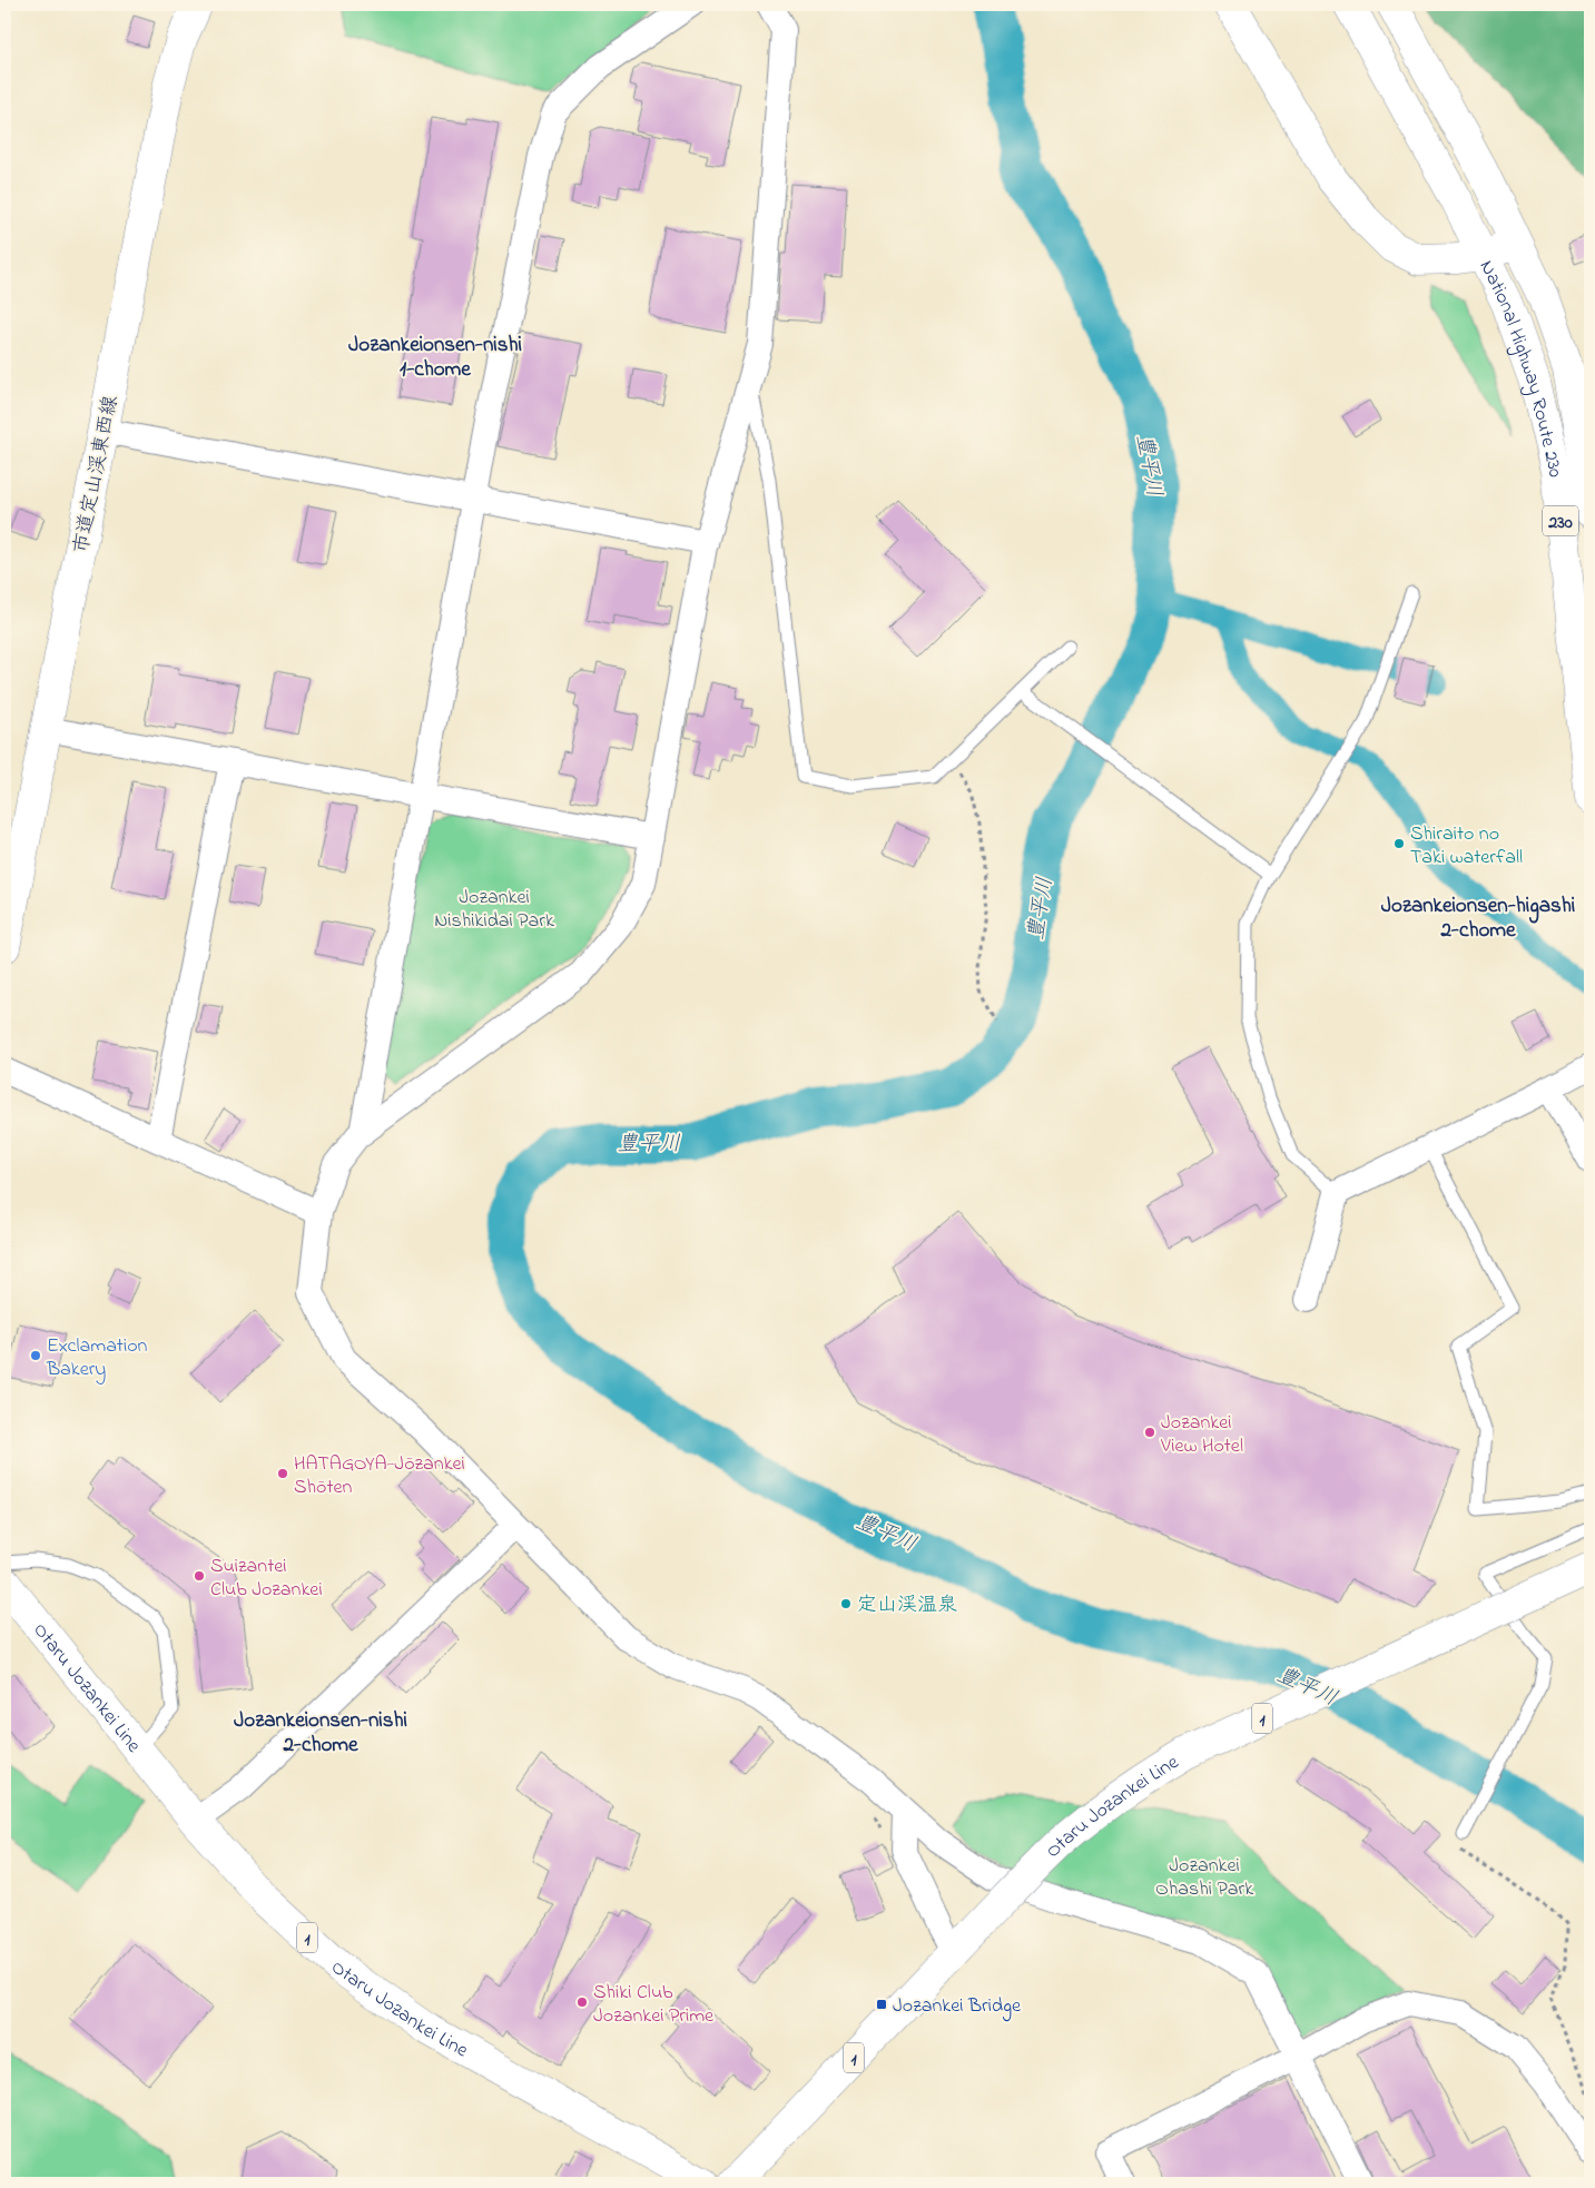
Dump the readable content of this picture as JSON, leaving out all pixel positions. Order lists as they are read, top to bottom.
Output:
{
  "streets": {
    "main road": [
      "National Highway Route 230",
      "市道定山渓東西線",
      "230",
      "Otaru Jozankei Line",
      "1"
    ]
  },
  "districts": ["Jozankeionsen-nishi 1-chome", "Jozankeionsen-higashi 2-chome", "Jozankeionsen-nishi 2-chome"],
  "water": ["豊平川"],
  "parks": ["Jozankei Nishikidai Park", "Jozankei Ohashi Park"],
  "places": {
    "other": [
      "Shiraito no Taki waterfall",
      "Exclamation Bakery",
      "Jozankei View Hotel",
      "HATAGOYA-Jōzankei Shōten",
      "Suizantei Club Jozankei",
      "定山渓温泉",
      "Shiki Club Jozankei Prime"
    ],
    "transit": ["Jozankei Bridge"]
  }
}
